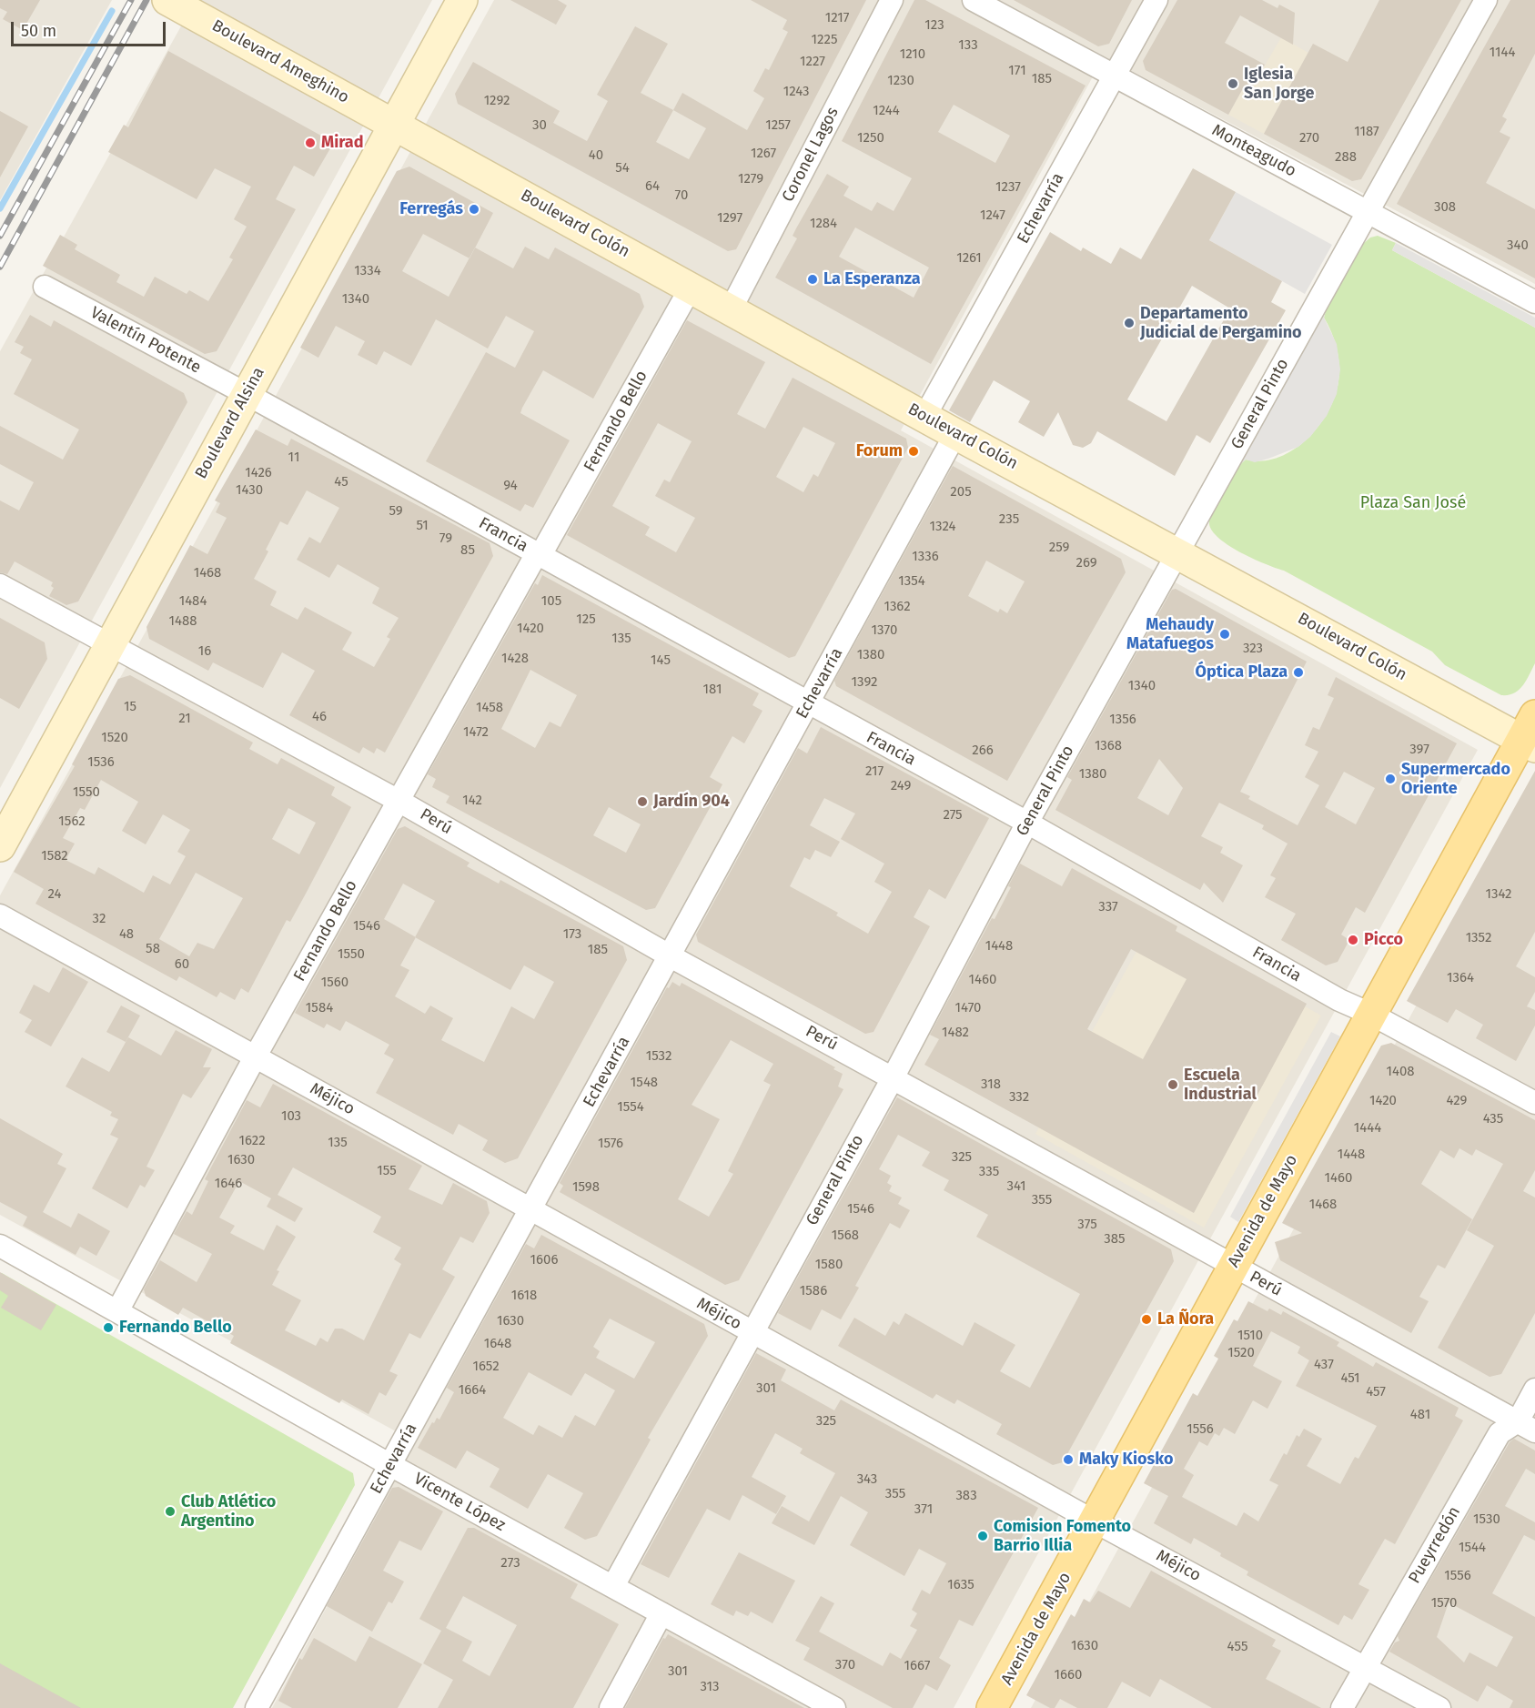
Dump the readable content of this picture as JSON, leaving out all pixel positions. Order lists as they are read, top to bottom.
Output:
{
  "streets": {
    "main road": [
      "Boulevard Ameghino",
      "Boulevard Colón",
      "Boulevard Alsina",
      "Avenida de Mayo"
    ],
    "street": [
      "Monteagudo",
      "Coronel Lagos",
      "Echevarría",
      "Valentín Potente",
      "General Pinto",
      "Fernando Bello",
      "Francia",
      "Perú",
      "Méjico",
      "Vicente López",
      "Pueyrredón"
    ]
  },
  "crossings": [
    ["Boulevard Ameghino", "Boulevard Colón"],
    ["Boulevard Ameghino", "Boulevard Alsina"],
    ["Monteagudo", "Echevarría"],
    ["Monteagudo", "General Pinto"],
    ["Coronel Lagos", "Boulevard Colón"],
    ["Echevarría", "Boulevard Colón"],
    ["Echevarría", "Francia"],
    ["Echevarría", "Perú"],
    ["Echevarría", "Méjico"],
    ["Echevarría", "Vicente López"],
    ["Boulevard Colón", "General Pinto"],
    ["Boulevard Colón", "Fernando Bello"],
    ["Boulevard Colón", "Boulevard Alsina"],
    ["Boulevard Colón", "Avenida de Mayo"],
    ["Valentín Potente", "Boulevard Alsina"],
    ["Valentín Potente", "Francia"],
    ["General Pinto", "Francia"],
    ["General Pinto", "Perú"],
    ["General Pinto", "Méjico"],
    ["General Pinto", "Vicente López"],
    ["Fernando Bello", "Francia"],
    ["Fernando Bello", "Perú"],
    ["Fernando Bello", "Méjico"],
    ["Fernando Bello", "Vicente López"],
    ["Boulevard Alsina", "Francia"],
    ["Boulevard Alsina", "Perú"],
    ["Francia", "Avenida de Mayo"],
    ["Perú", "Avenida de Mayo"],
    ["Perú", "Pueyrredón"],
    ["Méjico", "Avenida de Mayo"],
    ["Méjico", "Pueyrredón"]
  ],
  "parks": ["Plaza San José"],
  "places": [
    "Iglesia San Jorge",
    "Mirad",
    "Ferregás",
    "La Esperanza",
    "Departamento Judicial de Pergamino",
    "Forum",
    "Mehaudy Matafuegos",
    "Óptica Plaza",
    "Supermercado Oriente",
    "Jardín 904",
    "Picco",
    "Escuela Industrial",
    "La Ñora",
    "Fernando Bello",
    "Maky Kiosko",
    "Club Atlético Argentino",
    "Comision Fomento Barrio Illia"
  ],
  "house_numbers": [
    "1217",
    "123",
    "1225",
    "133",
    "1144",
    "1210",
    "1227",
    "171",
    "185",
    "1230",
    "1243",
    "1292",
    "1244",
    "30",
    "1257",
    "1187",
    "1250",
    "270",
    "1267",
    "40",
    "288",
    "54",
    "1279",
    "64",
    "1237",
    "70",
    "308",
    "1247",
    "1297",
    "1284",
    "340",
    "1261",
    "1334",
    "1340",
    "11",
    "1426",
    "45",
    "94",
    "1430",
    "205",
    "59",
    "235",
    "51",
    "1324",
    "79",
    "259",
    "85",
    "1336",
    "269",
    "1468",
    "1354",
    "1484",
    "105",
    "1362",
    "125",
    "1488",
    "1420",
    "1370",
    "135",
    "323",
    "16",
    "1380",
    "1428",
    "145",
    "1392",
    "1340",
    "181",
    "15",
    "1458",
    "46",
    "21",
    "1356",
    "1472",
    "1520",
    "1368",
    "397",
    "266",
    "1536",
    "217",
    "1380",
    "249",
    "1550",
    "142",
    "275",
    "1562",
    "1582",
    "24",
    "1342",
    "337",
    "32",
    "1546",
    "48",
    "173",
    "1352",
    "1448",
    "58",
    "185",
    "1550",
    "60",
    "1364",
    "1460",
    "1560",
    "1584",
    "1470",
    "1482",
    "1532",
    "1408",
    "1548",
    "318",
    "332",
    "1420",
    "429",
    "1554",
    "103",
    "435",
    "1444",
    "1622",
    "135",
    "1576",
    "1448",
    "325",
    "1630",
    "155",
    "335",
    "1460",
    "1646",
    "341",
    "1598",
    "355",
    "1468",
    "1546",
    "375",
    "1568",
    "385",
    "1606",
    "1580",
    "1586",
    "1618",
    "1630",
    "1510",
    "1648",
    "1520",
    "437",
    "1652",
    "451",
    "301",
    "1664",
    "457",
    "481",
    "325",
    "1556",
    "343",
    "355",
    "383",
    "371",
    "1530",
    "1544",
    "273",
    "1556",
    "1635",
    "1570",
    "1630",
    "455",
    "370",
    "1667",
    "301",
    "1660",
    "313"
  ],
  "scale_bar": "50 m"
}
